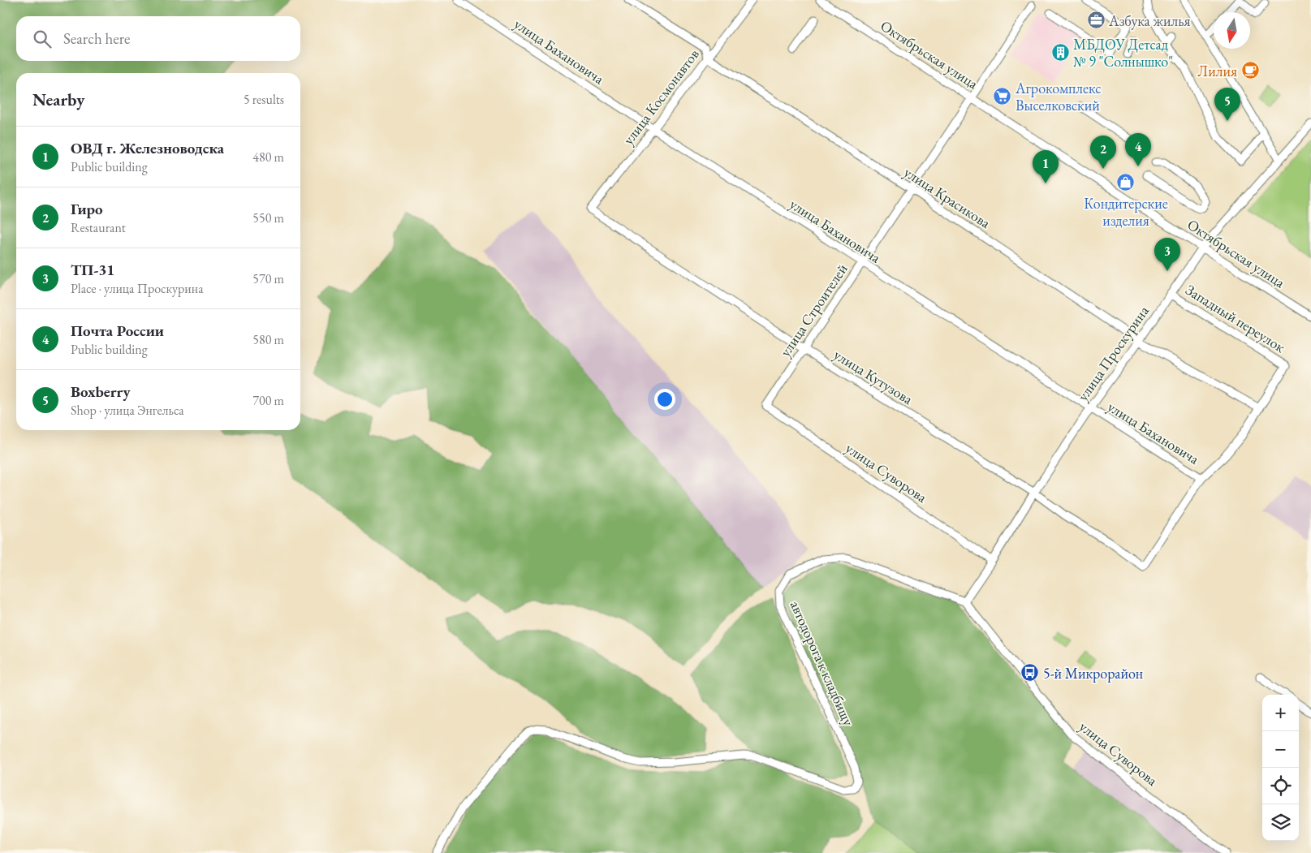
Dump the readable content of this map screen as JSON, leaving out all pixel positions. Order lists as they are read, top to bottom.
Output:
{
  "streets": {
    "street": [
      "улица Бахановича",
      "Октябрьская улица",
      "улица Космонавтов",
      "улица Красикова",
      "улица Строителей",
      "Западный переулок",
      "улица Проскурина",
      "улица Кутузова",
      "улица Суворова",
      "автодорога к кладбищу"
    ]
  },
  "crossings": [
    ["улица Бахановича", "улица Космонавтов"],
    ["улица Бахановича", "улица Строителей"],
    ["улица Бахановича", "улица Проскурина"],
    ["улица Бахановича", "улица Кутузова"],
    ["Октябрьская улица", "улица Строителей"],
    ["Октябрьская улица", "улица Проскурина"],
    ["улица Космонавтов", "улица Красикова"],
    ["улица Космонавтов", "улица Кутузова"],
    ["улица Красикова", "улица Строителей"],
    ["улица Красикова", "Западный переулок"],
    ["улица Красикова", "улица Проскурина"],
    ["улица Строителей", "улица Кутузова"],
    ["улица Строителей", "улица Суворова"],
    ["Западный переулок", "улица Проскурина"],
    ["улица Проскурина", "улица Кутузова"],
    ["улица Проскурина", "улица Суворова"],
    ["улица Проскурина", "автодорога к кладбищу"],
    ["улица Суворова", "автодорога к кладбищу"]
  ],
  "places": {
    "office": ["Азбука жилья"],
    "building": ["МБДОУ Детсад № 9 \"Солнышко\""],
    "cafe": ["Лилия"],
    "supermarket": ["Агрокомплекс Выселковский"],
    "shop": ["Кондитерские изделия"],
    "bus stop": ["5-й Микрорайон"]
  },
  "north": "bottom",
  "page": {
    "search": "Search here",
    "heading": ["Nearby", "5 results"],
    "pins": [
      "5",
      "4",
      "2",
      "1",
      "3"
    ],
    "list": [
      {
        "mark": "1",
        "name": "ОВД г. Железноводска",
        "note": "Public building",
        "value": "480 m"
      },
      {
        "mark": "2",
        "name": "Гиро",
        "note": "Restaurant",
        "value": "550 m"
      },
      {
        "mark": "3",
        "name": "ТП-31",
        "note": "Place · улица Проскурина",
        "value": "570 m"
      },
      {
        "mark": "4",
        "name": "Почта России",
        "note": "Public building",
        "value": "580 m"
      },
      {
        "mark": "5",
        "name": "Boxberry",
        "note": "Shop · улица Энгельса",
        "value": "700 m"
      }
    ],
    "map_buttons": ["+", "−"]
  }
}
